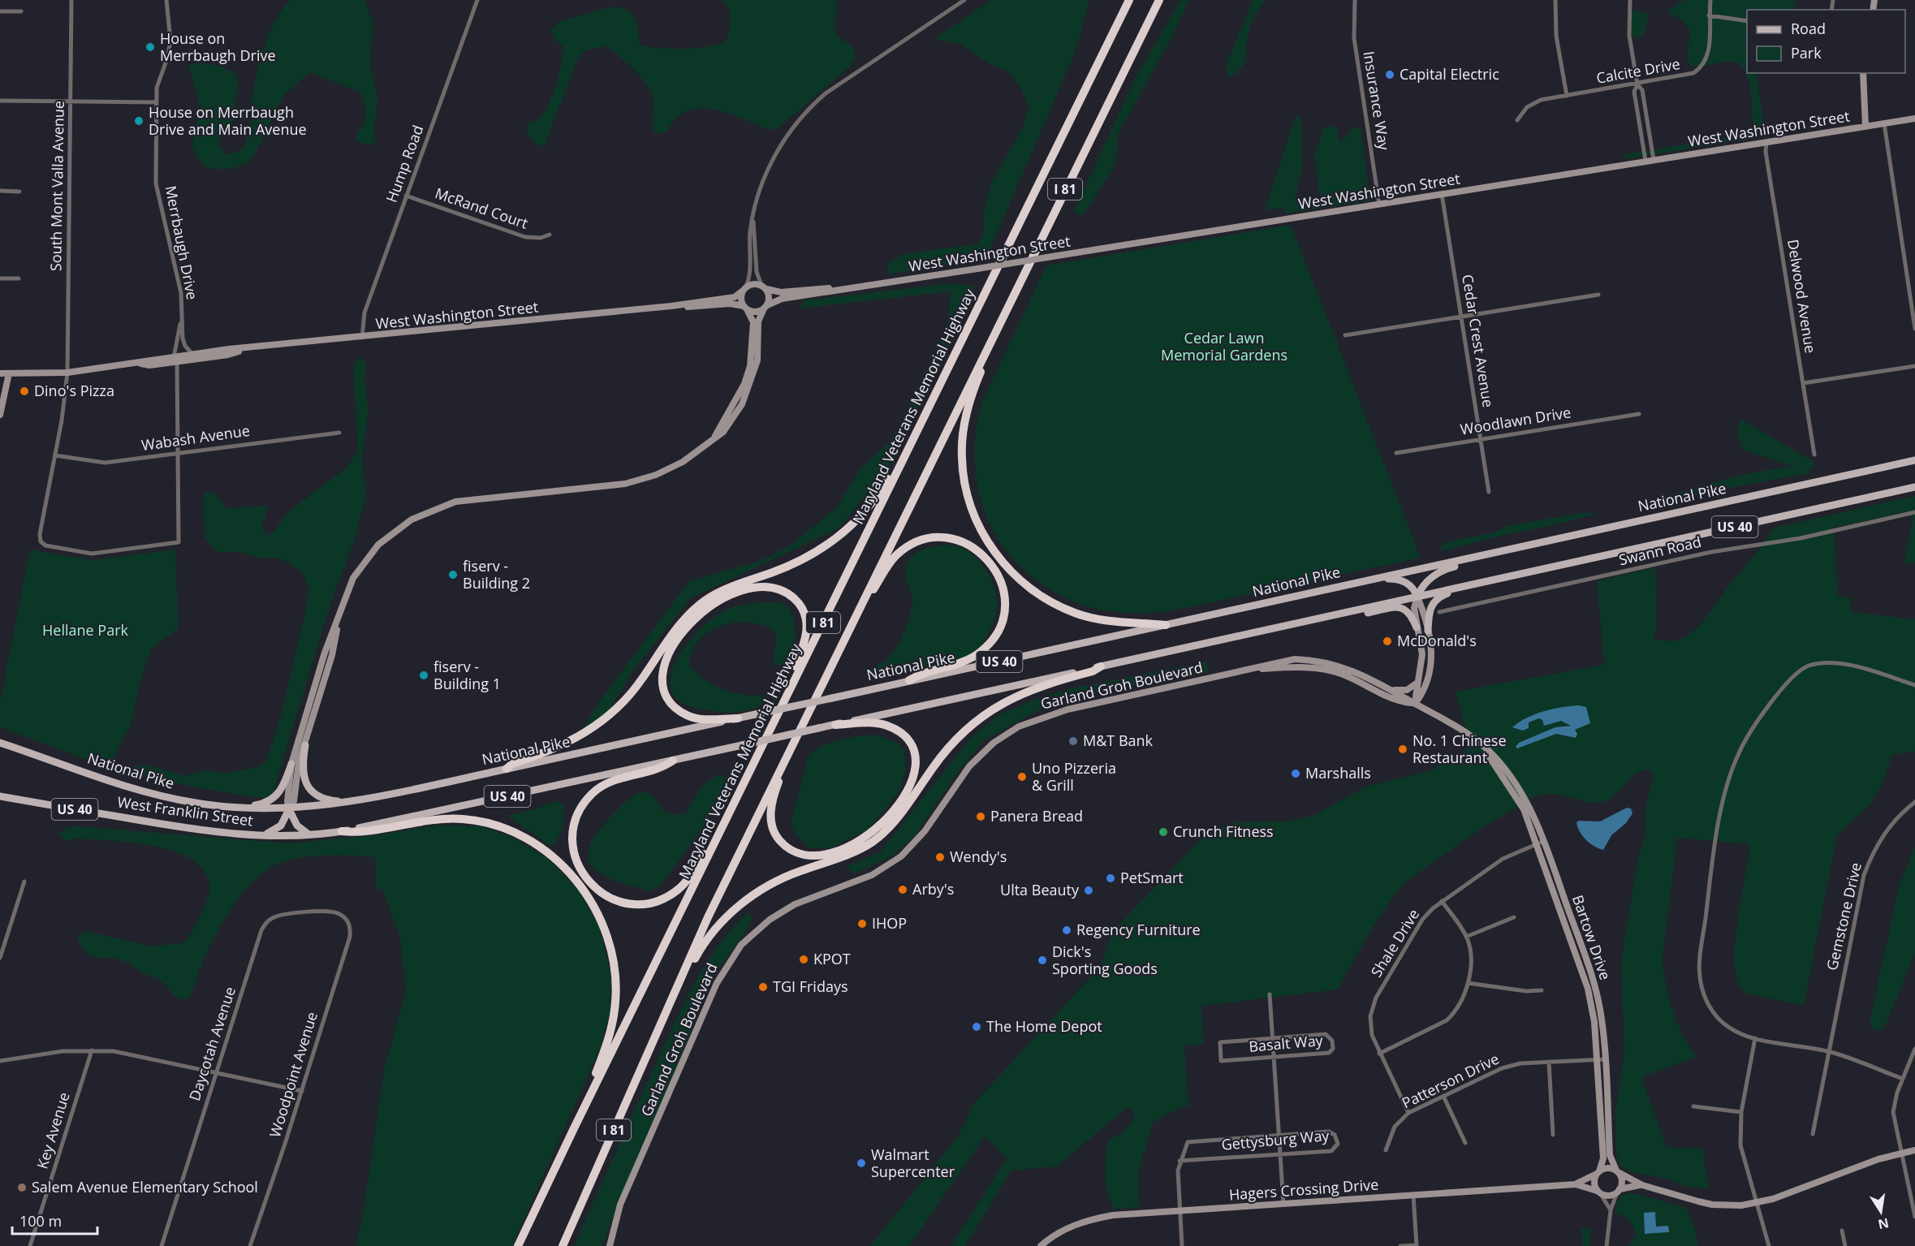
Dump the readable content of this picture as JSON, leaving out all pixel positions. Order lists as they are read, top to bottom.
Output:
{
  "streets": {
    "highway": ["I 81", "Maryland Veterans Memorial Highway"],
    "main road": ["National Pike", "US 40", "West Franklin Street"],
    "street": [
      "Calcite Drive",
      "Insurance Way",
      "West Washington Street",
      "Hump Road",
      "South Mont Valla Avenue",
      "McRand Court",
      "Merrbaugh Drive",
      "Delwood Avenue",
      "Cedar Crest Avenue",
      "Woodlawn Drive",
      "Wabash Avenue",
      "Swann Road",
      "Garland Groh Boulevard",
      "Gemstone Drive",
      "Bartow Drive",
      "Shale Drive",
      "Daycotah Avenue",
      "Basalt Way",
      "Woodpoint Avenue",
      "Patterson Drive",
      "Key Avenue",
      "Gettysburg Way",
      "Hagers Crossing Drive"
    ]
  },
  "crossings": [
    ["Insurance Way", "West Washington Street"],
    ["West Washington Street", "Hump Road"],
    ["West Washington Street", "South Mont Valla Avenue"],
    ["West Washington Street", "Merrbaugh Drive"],
    ["West Washington Street", "Delwood Avenue"],
    ["West Washington Street", "Cedar Crest Avenue"],
    ["Hump Road", "McRand Court"],
    ["South Mont Valla Avenue", "Merrbaugh Drive"],
    ["South Mont Valla Avenue", "Wabash Avenue"],
    ["Merrbaugh Drive", "Wabash Avenue"],
    ["Cedar Crest Avenue", "Woodlawn Drive"],
    ["US 40", "West Franklin Street"],
    ["Garland Groh Boulevard", "Bartow Drive"],
    ["Bartow Drive", "Shale Drive"],
    ["Bartow Drive", "Patterson Drive"],
    ["Bartow Drive", "Hagers Crossing Drive"],
    ["Shale Drive", "Patterson Drive"],
    ["Daycotah Avenue", "Woodpoint Avenue"],
    ["Gettysburg Way", "Hagers Crossing Drive"]
  ],
  "parks": ["Cedar Lawn Memorial Gardens", "Hellane Park"],
  "places": [
    "House on Merrbaugh Drive",
    "Capital Electric",
    "House on Merrbaugh Drive and Main Avenue",
    "Dino's Pizza",
    "fiserv - Building 2",
    "McDonald's",
    "fiserv - Building 1",
    "M&T Bank",
    "No. 1 Chinese Restaurant",
    "Marshalls",
    "Uno Pizzeria & Grill",
    "Panera Bread",
    "Crunch Fitness",
    "Wendy's",
    "PetSmart",
    "Arby's",
    "Ulta Beauty",
    "IHOP",
    "Regency Furniture",
    "KPOT",
    "Dick's Sporting Goods",
    "TGI Fridays",
    "The Home Depot",
    "Walmart Supercenter",
    "Salem Avenue Elementary School"
  ],
  "legend": ["Road", "Park"],
  "scale_bar": "100 m",
  "north": "bottom"
}
